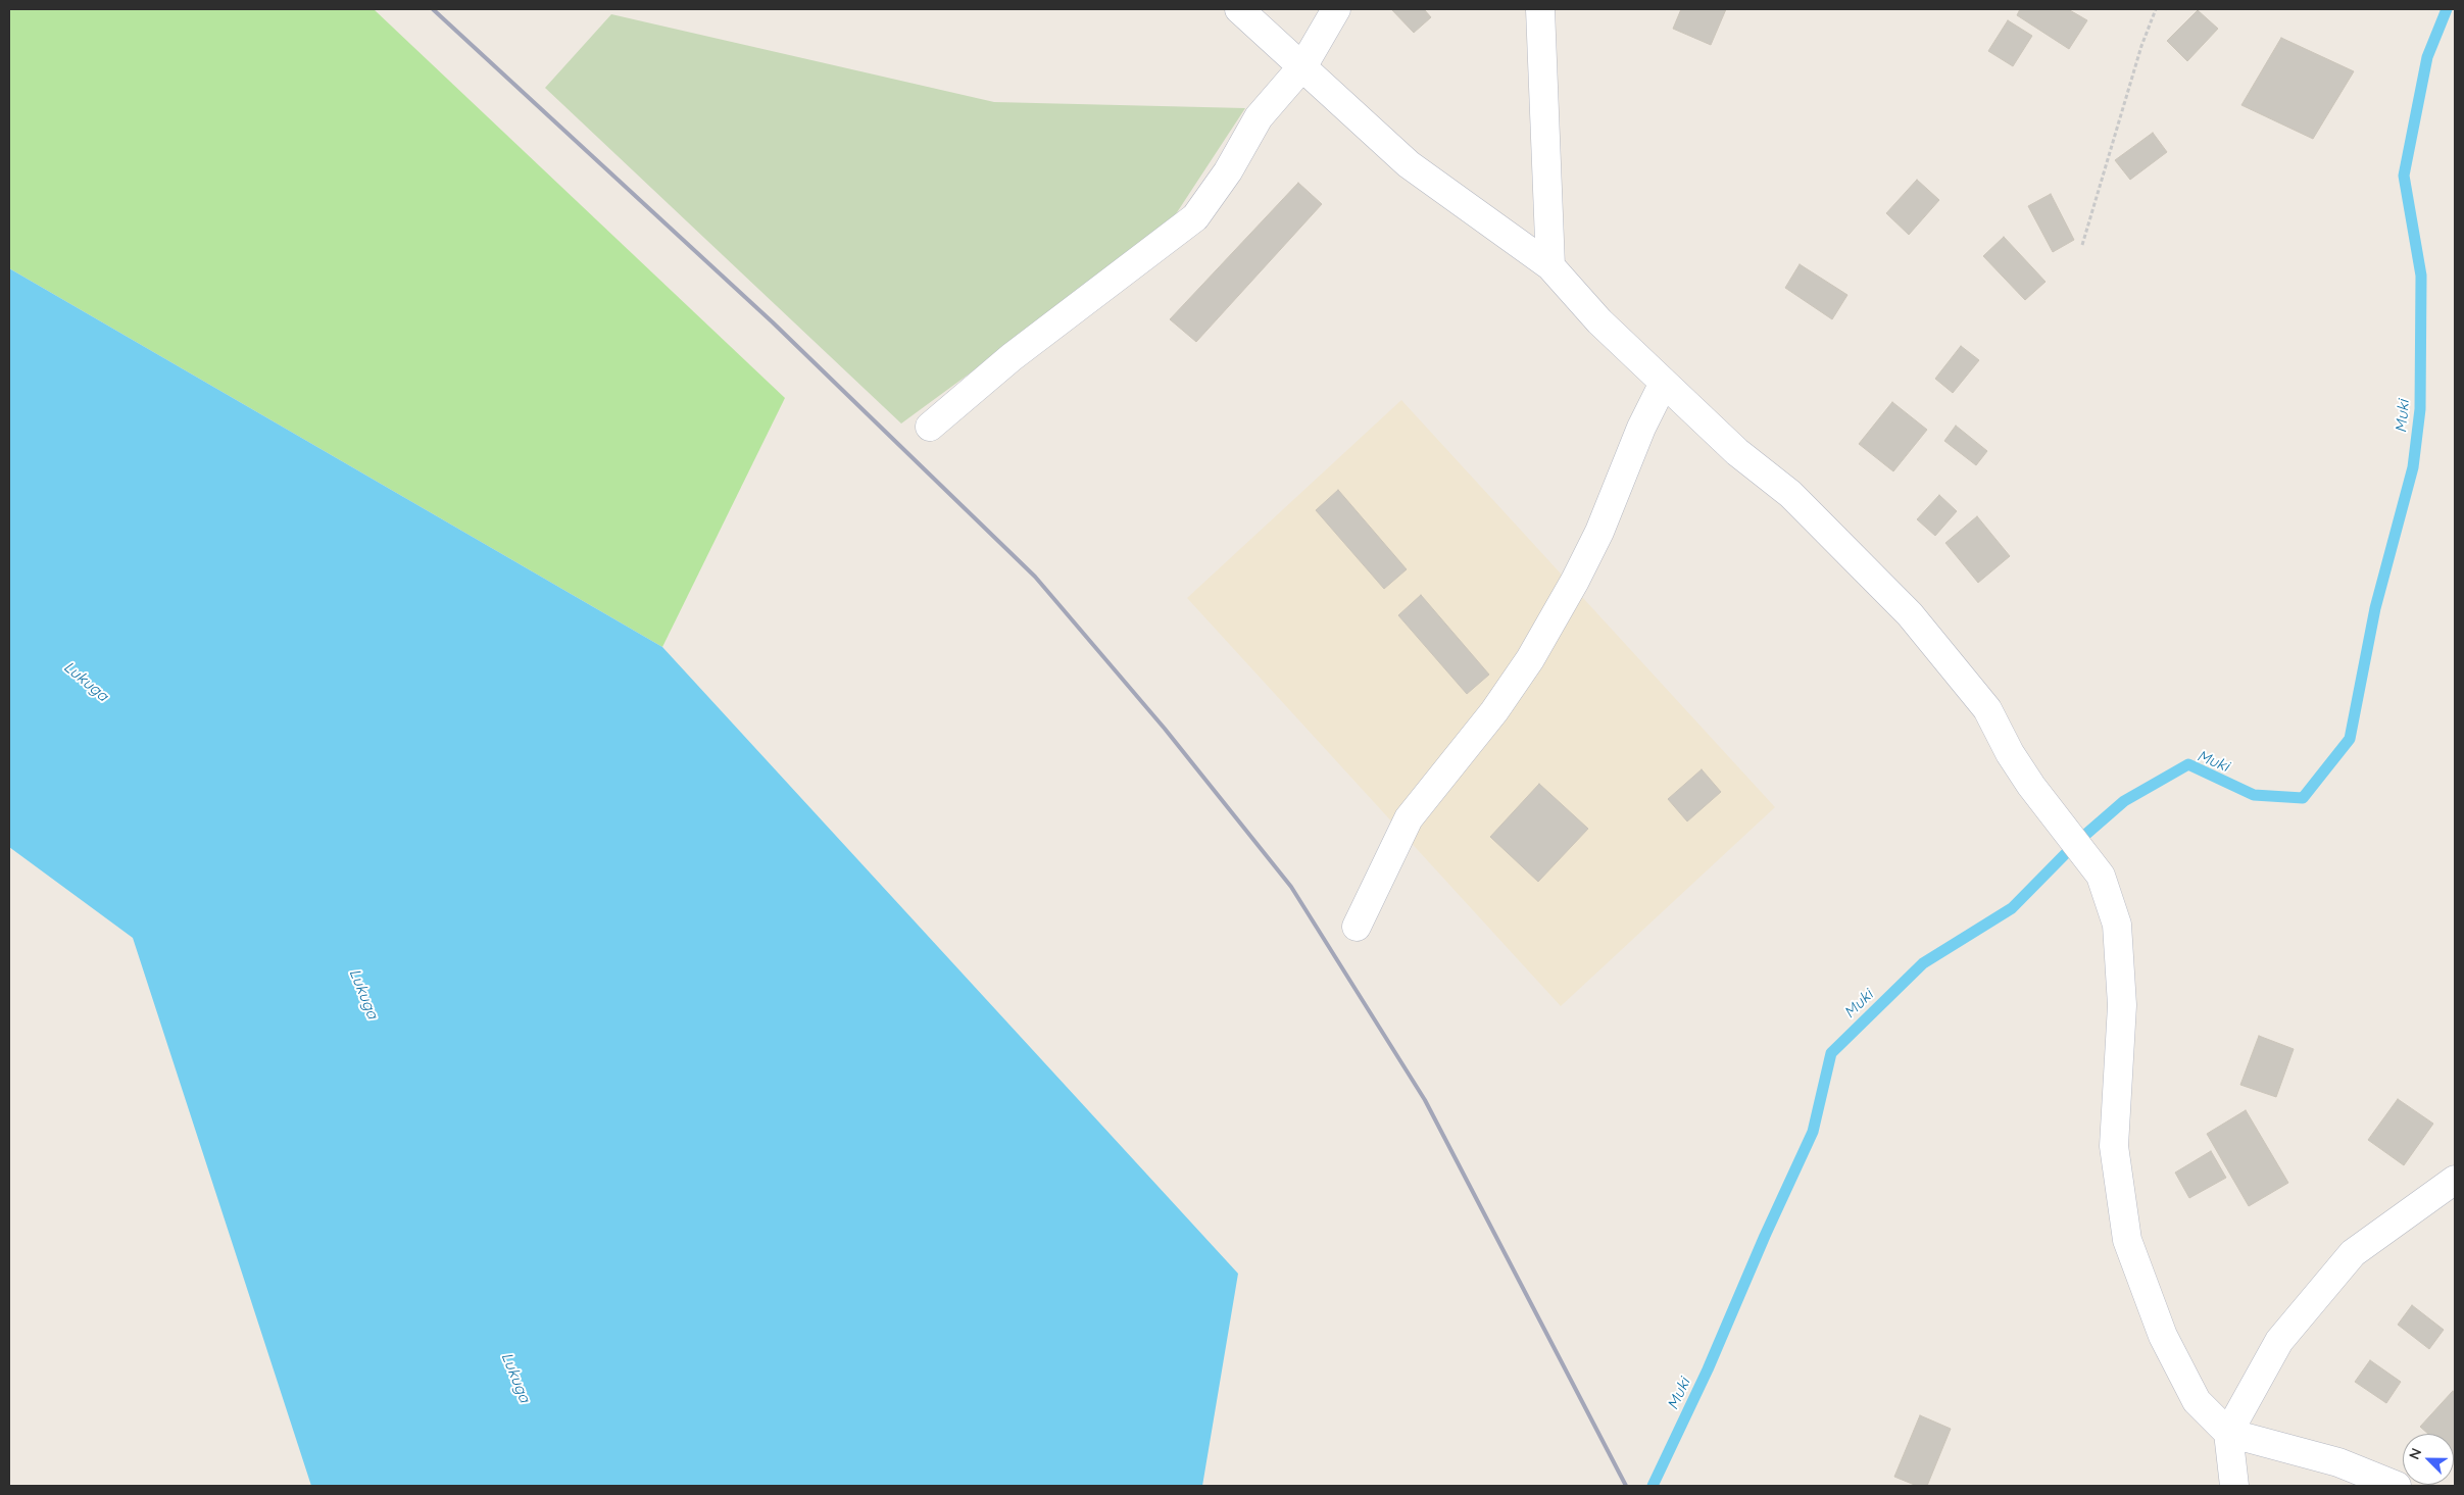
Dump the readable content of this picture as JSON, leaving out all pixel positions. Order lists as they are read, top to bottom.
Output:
{
  "water": ["Muki", "Lukuga"],
  "north": "top left"
}
